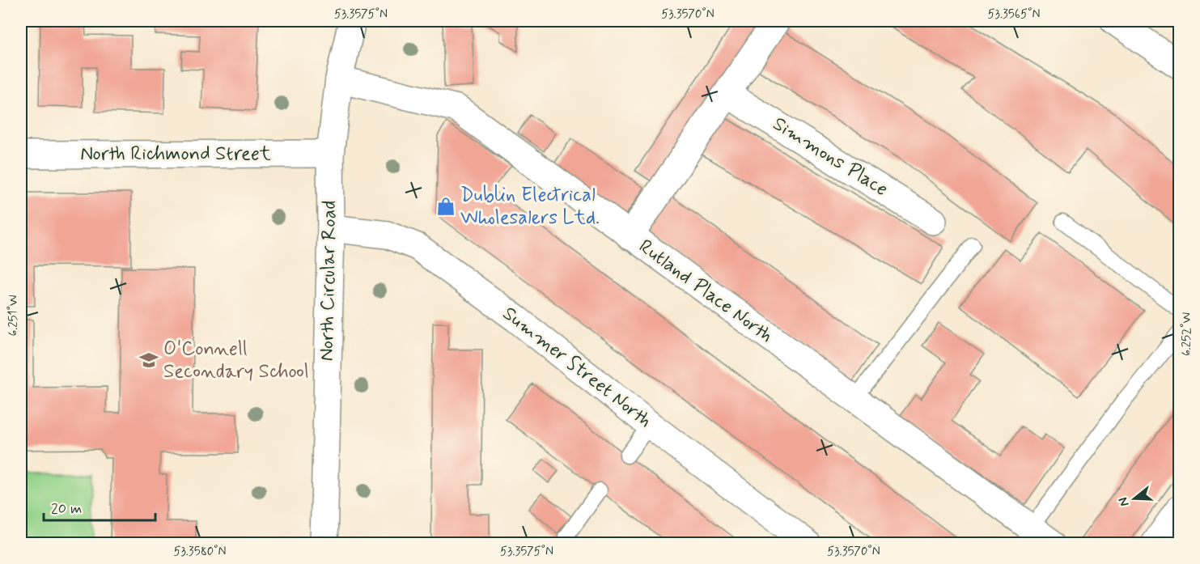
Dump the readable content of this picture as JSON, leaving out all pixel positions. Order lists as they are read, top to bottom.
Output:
{
  "streets": {
    "street": [
      "North Richmond Street",
      "Simmons Place",
      "North Circular Road",
      "Rutland Place North",
      "Summer Street North"
    ]
  },
  "crossings": [
    ["North Richmond Street", "North Circular Road"],
    ["North Circular Road", "Rutland Place North"],
    ["North Circular Road", "Summer Street North"]
  ],
  "places": {
    "shop": ["Dublin Electrical Wholesalers Ltd."],
    "school or university": ["O'Connell Secondary School"]
  },
  "scale_bar": "20 m",
  "north": "left",
  "coordinates": [
    "53.3575°N",
    "53.3570°N",
    "53.3565°N",
    "6.251°W",
    "6.252°W",
    "53.3580°N"
  ]
}
